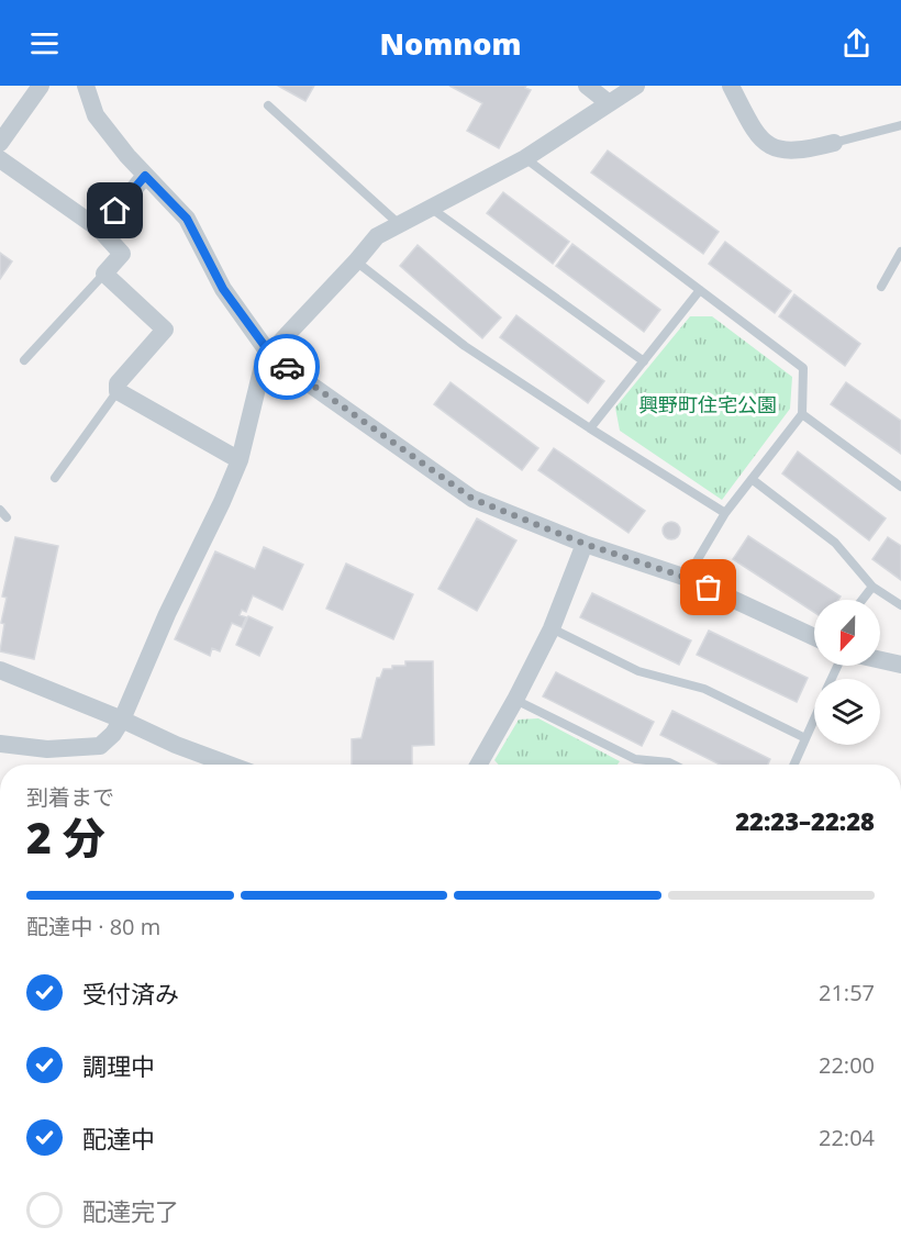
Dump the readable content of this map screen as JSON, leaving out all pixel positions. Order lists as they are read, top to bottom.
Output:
{
  "parks": ["興野町住宅公園"],
  "north": "bottom",
  "page": {
    "header": "Nomnom",
    "heading": ["2 分", "到着まで", "22:23–22:28"],
    "bar": "配達中 · 80 m",
    "list": [
      ["受付済み", "21:57"],
      ["調理中", "22:00"],
      ["配達中", "22:04"],
      "配達完了"
    ]
  }
}
